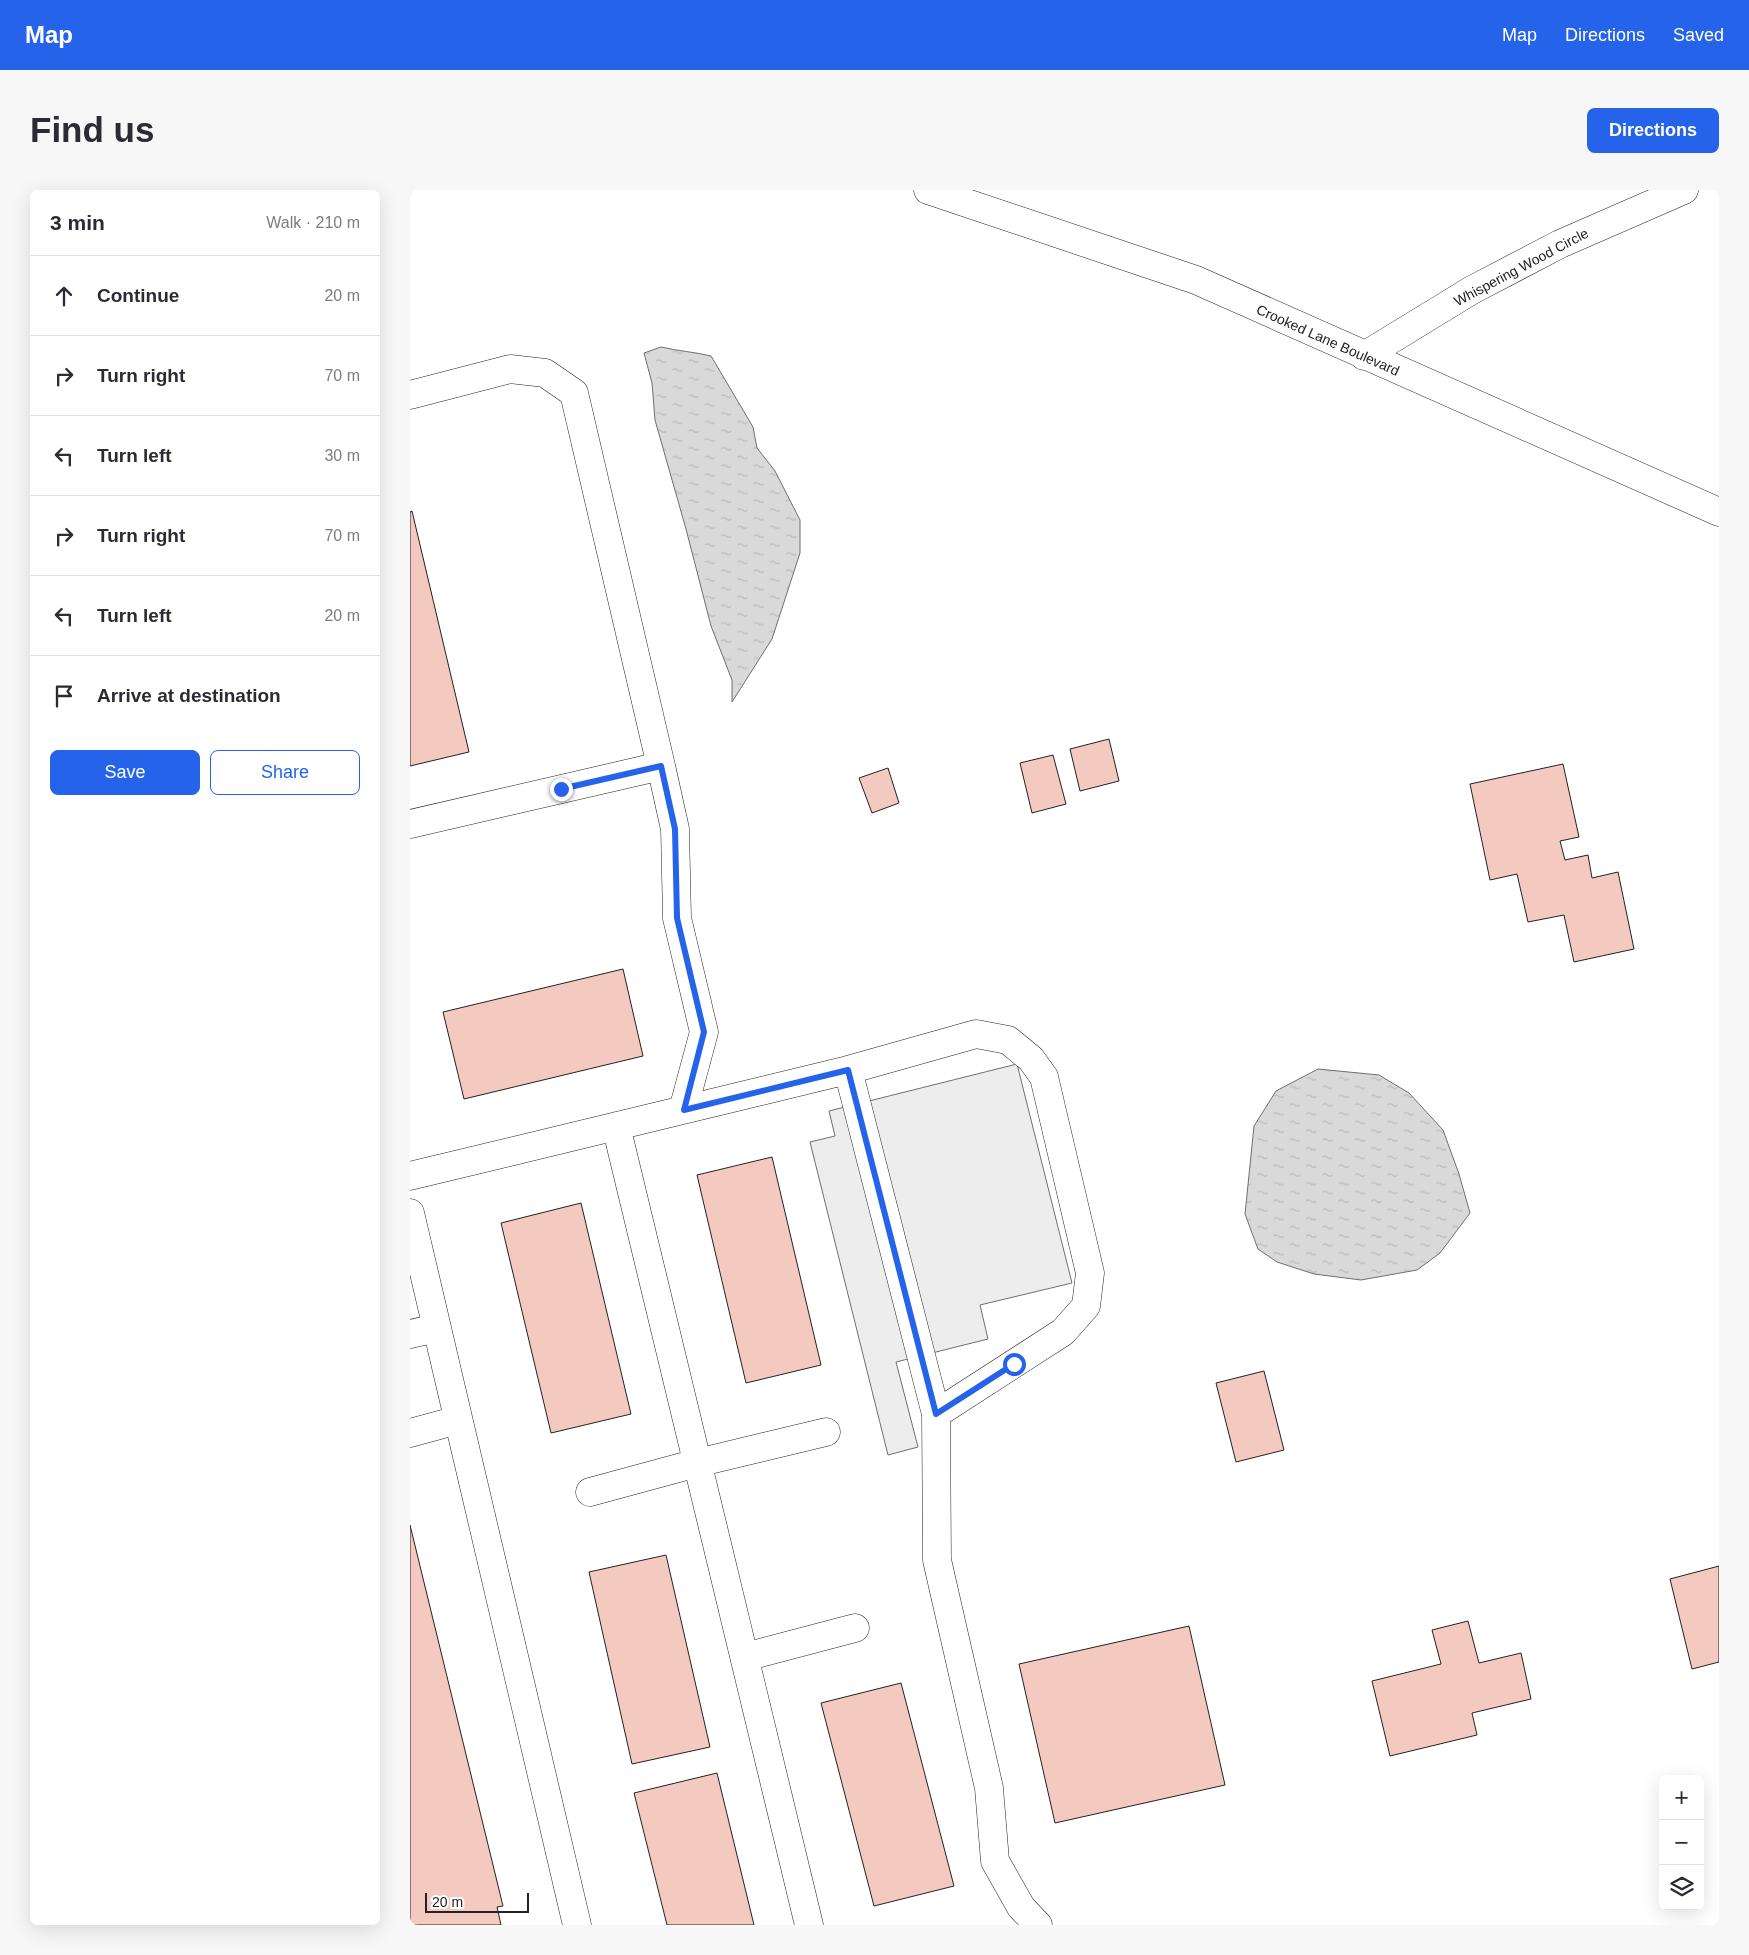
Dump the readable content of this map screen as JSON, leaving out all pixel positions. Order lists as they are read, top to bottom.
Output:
{
  "streets": {
    "street": ["Whispering Wood Circle", "Crooked Lane Boulevard"]
  },
  "crossings": [
    ["Whispering Wood Circle", "Crooked Lane Boulevard"]
  ],
  "scale_bar": "20 m",
  "page": {
    "header": "Map",
    "nav": ["Map", "Directions", "Saved"],
    "buttons": [
      "Directions",
      ["Save", "Share"]
    ],
    "title": "Find us",
    "heading": ["3 min", "Walk · 210 m"],
    "list": [
      ["Continue", "20 m"],
      ["Turn right", "70 m"],
      ["Turn left", "30 m"],
      ["Turn right", "70 m"],
      ["Turn left", "20 m"],
      "Arrive at destination"
    ],
    "map_buttons": ["+", "−"],
    "scale": "20 m"
  }
}
